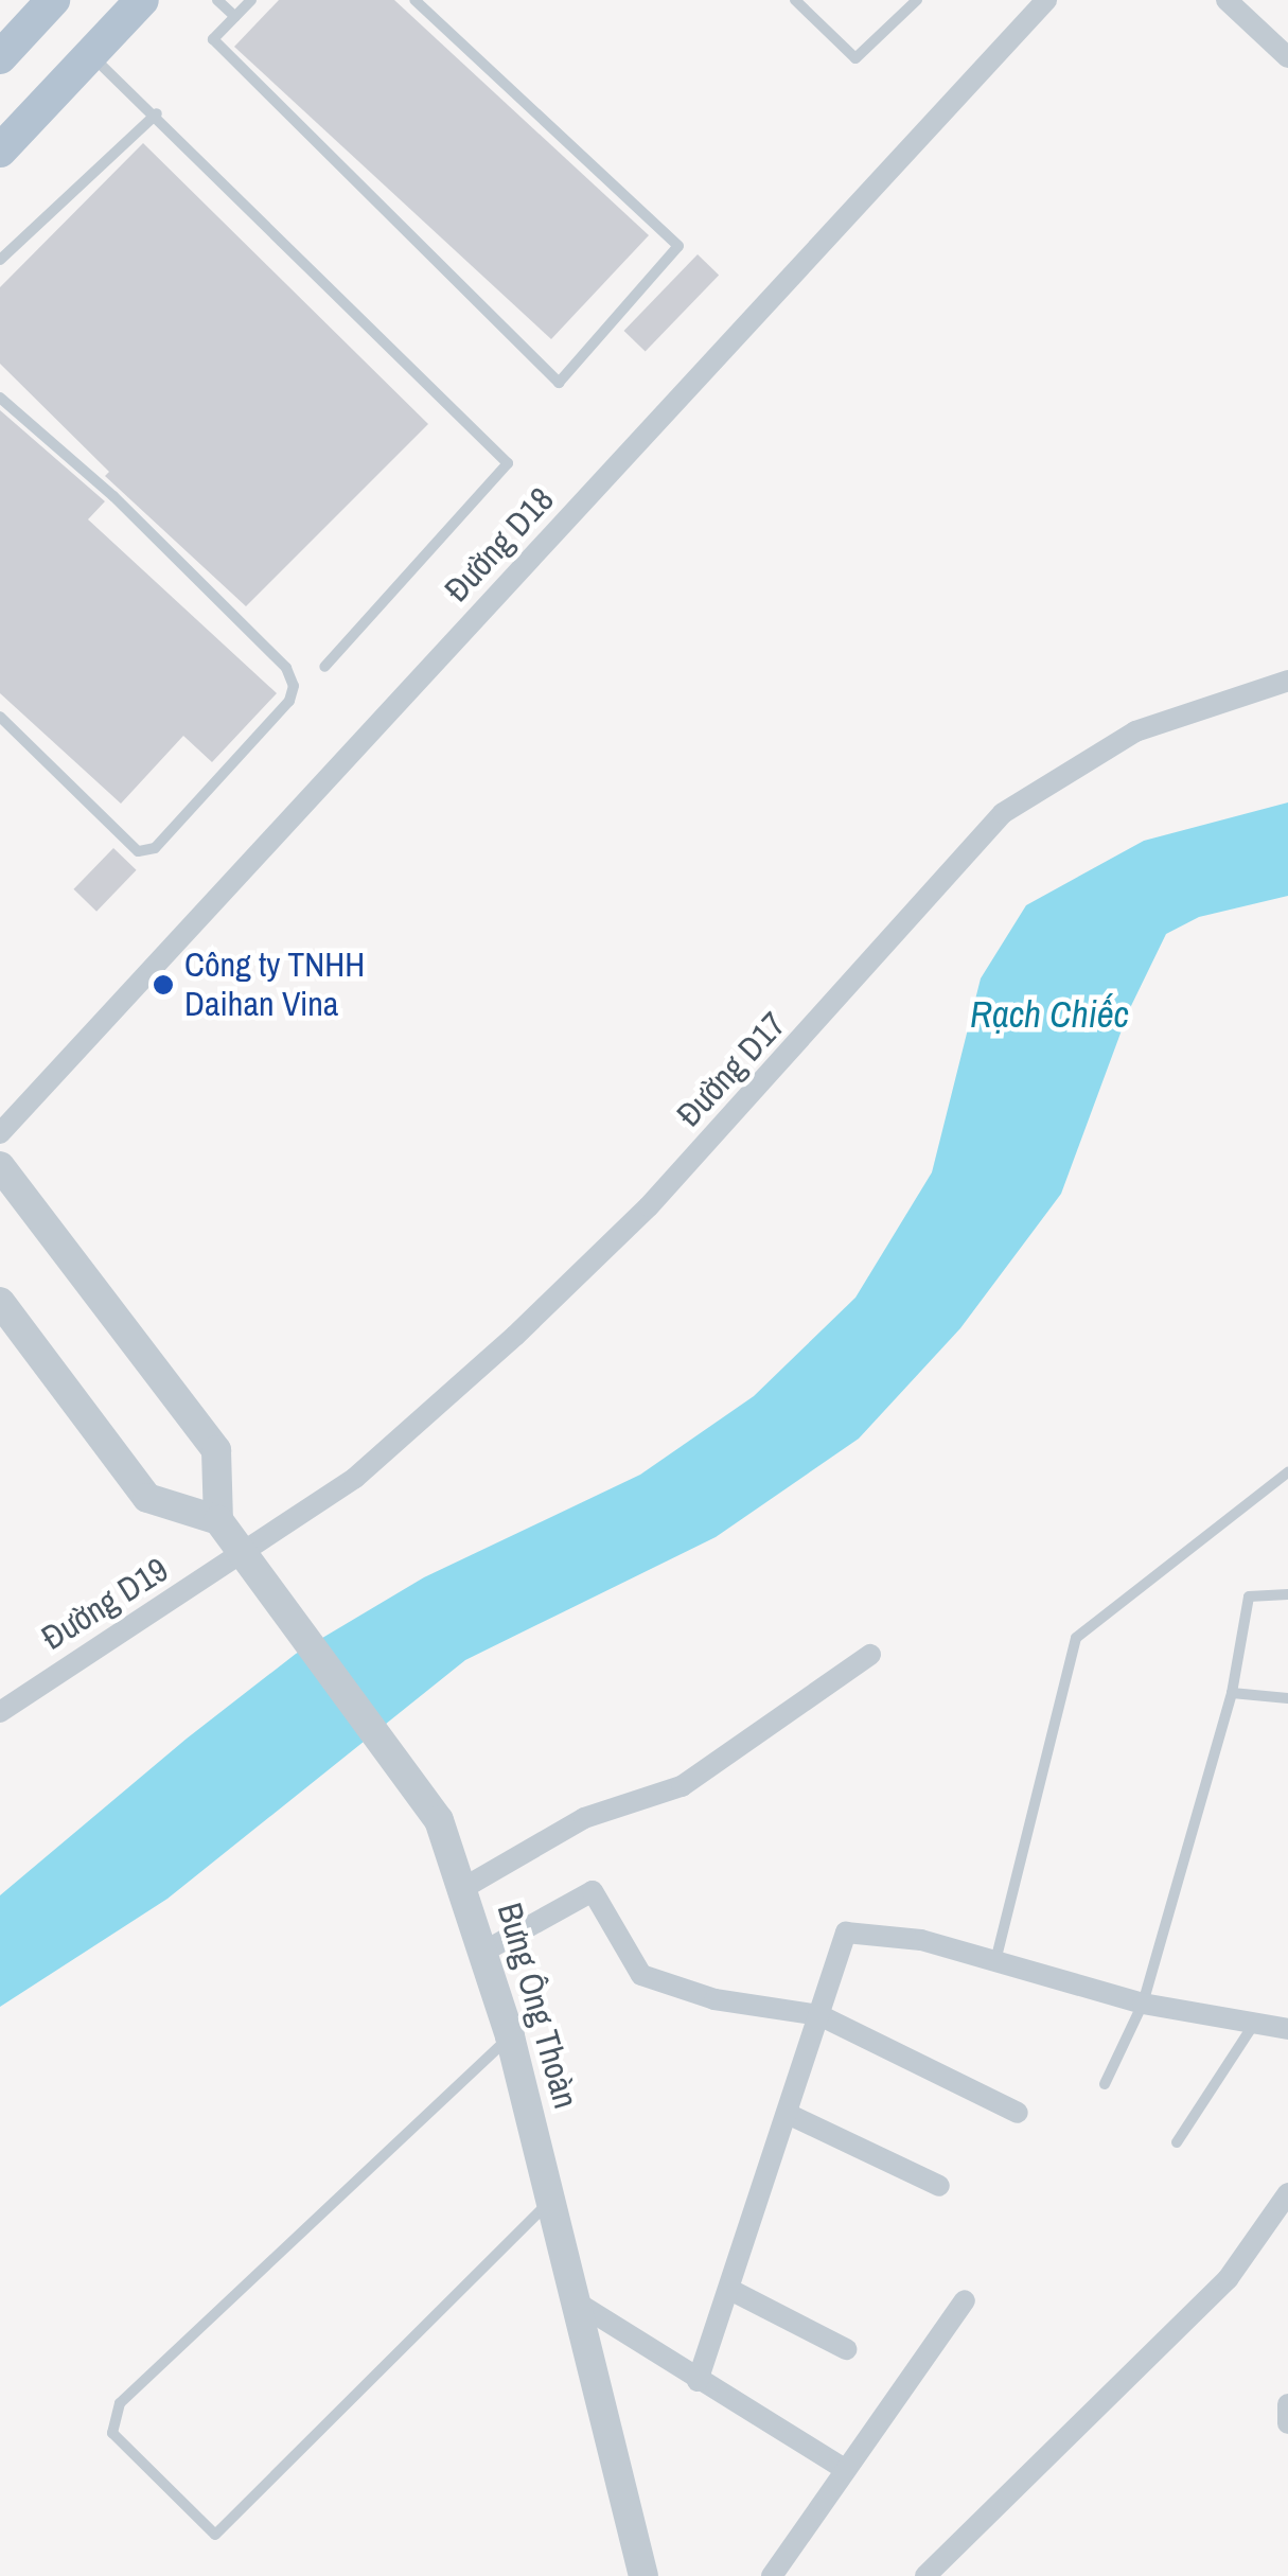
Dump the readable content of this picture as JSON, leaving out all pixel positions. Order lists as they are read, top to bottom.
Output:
{
  "streets": {
    "street": [
      "Đường D18",
      "Đường D17",
      "Đường D19",
      "Bưng Ông Thoàn"
    ]
  },
  "crossings": [
    ["Đường D17", "Đường D19"],
    ["Đường D17", "Bưng Ông Thoàn"],
    ["Đường D19", "Bưng Ông Thoàn"]
  ],
  "water": ["Rạch Chiếc"],
  "places": ["Công ty TNHH Daihan Vina"]
}
